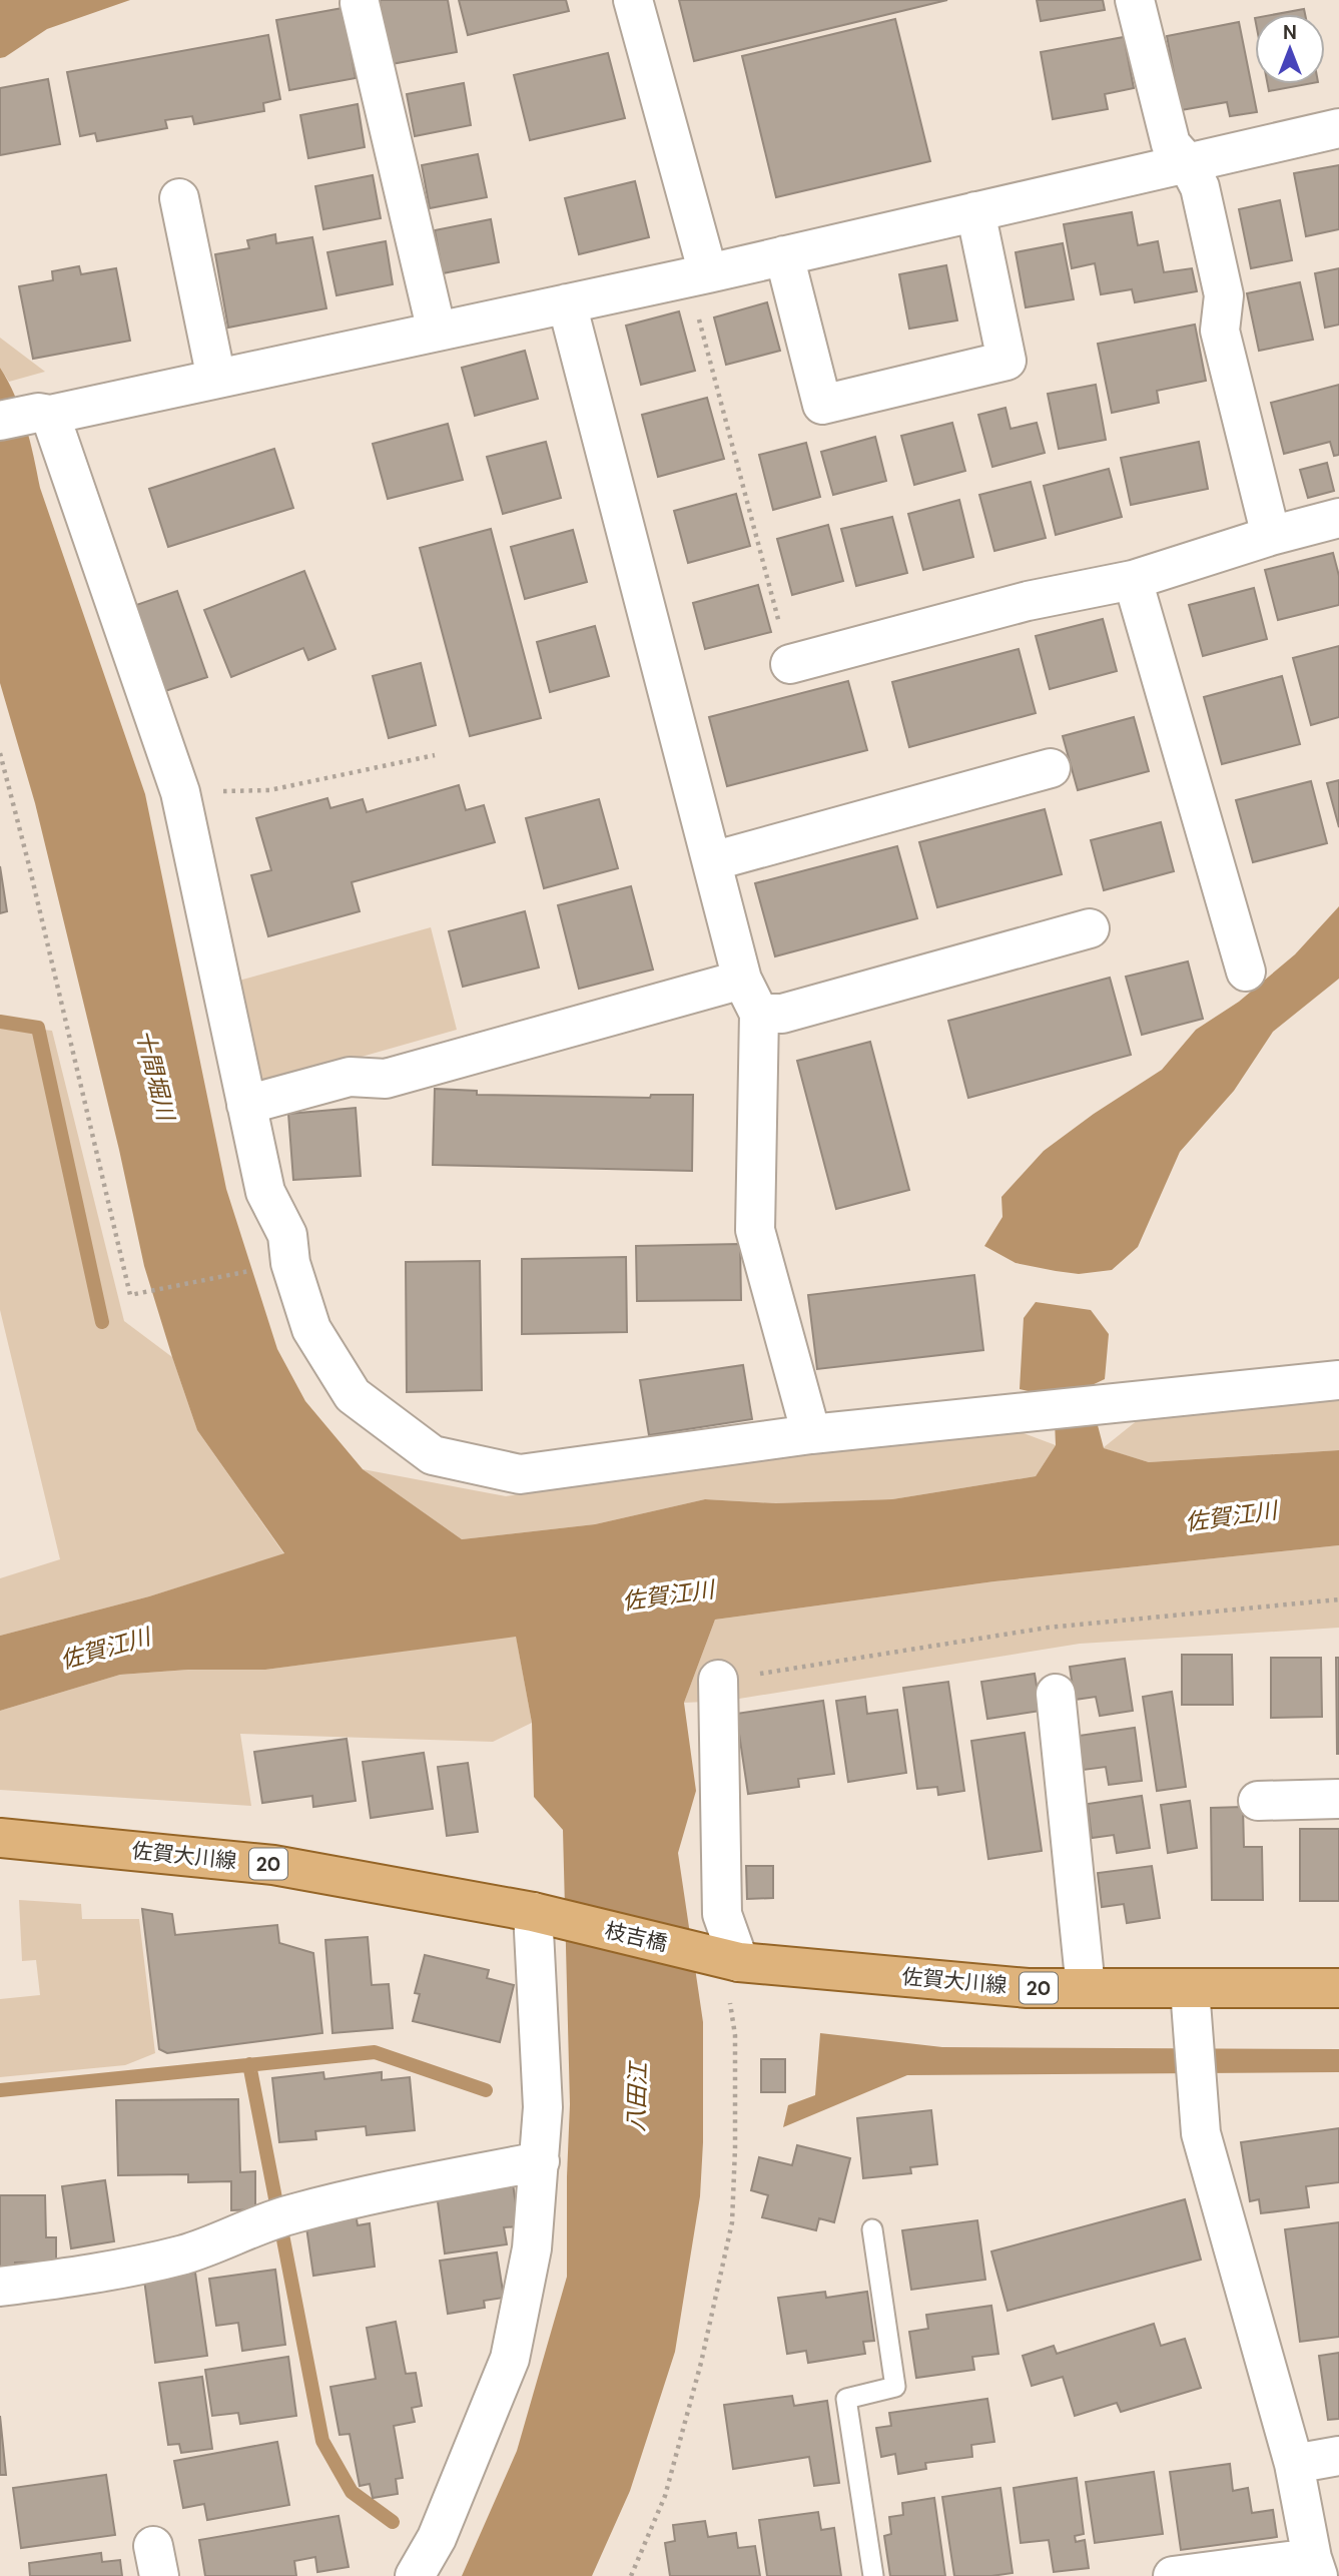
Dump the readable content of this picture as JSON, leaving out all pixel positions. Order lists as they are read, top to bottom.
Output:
{
  "streets": {
    "main road": ["佐賀大川線", "20", "枝吉橋"]
  },
  "crossings": [
    ["佐賀大川線", "枝吉橋"]
  ],
  "water": ["十間堀川", "佐賀江川", "八田江"],
  "north": "top"
}
